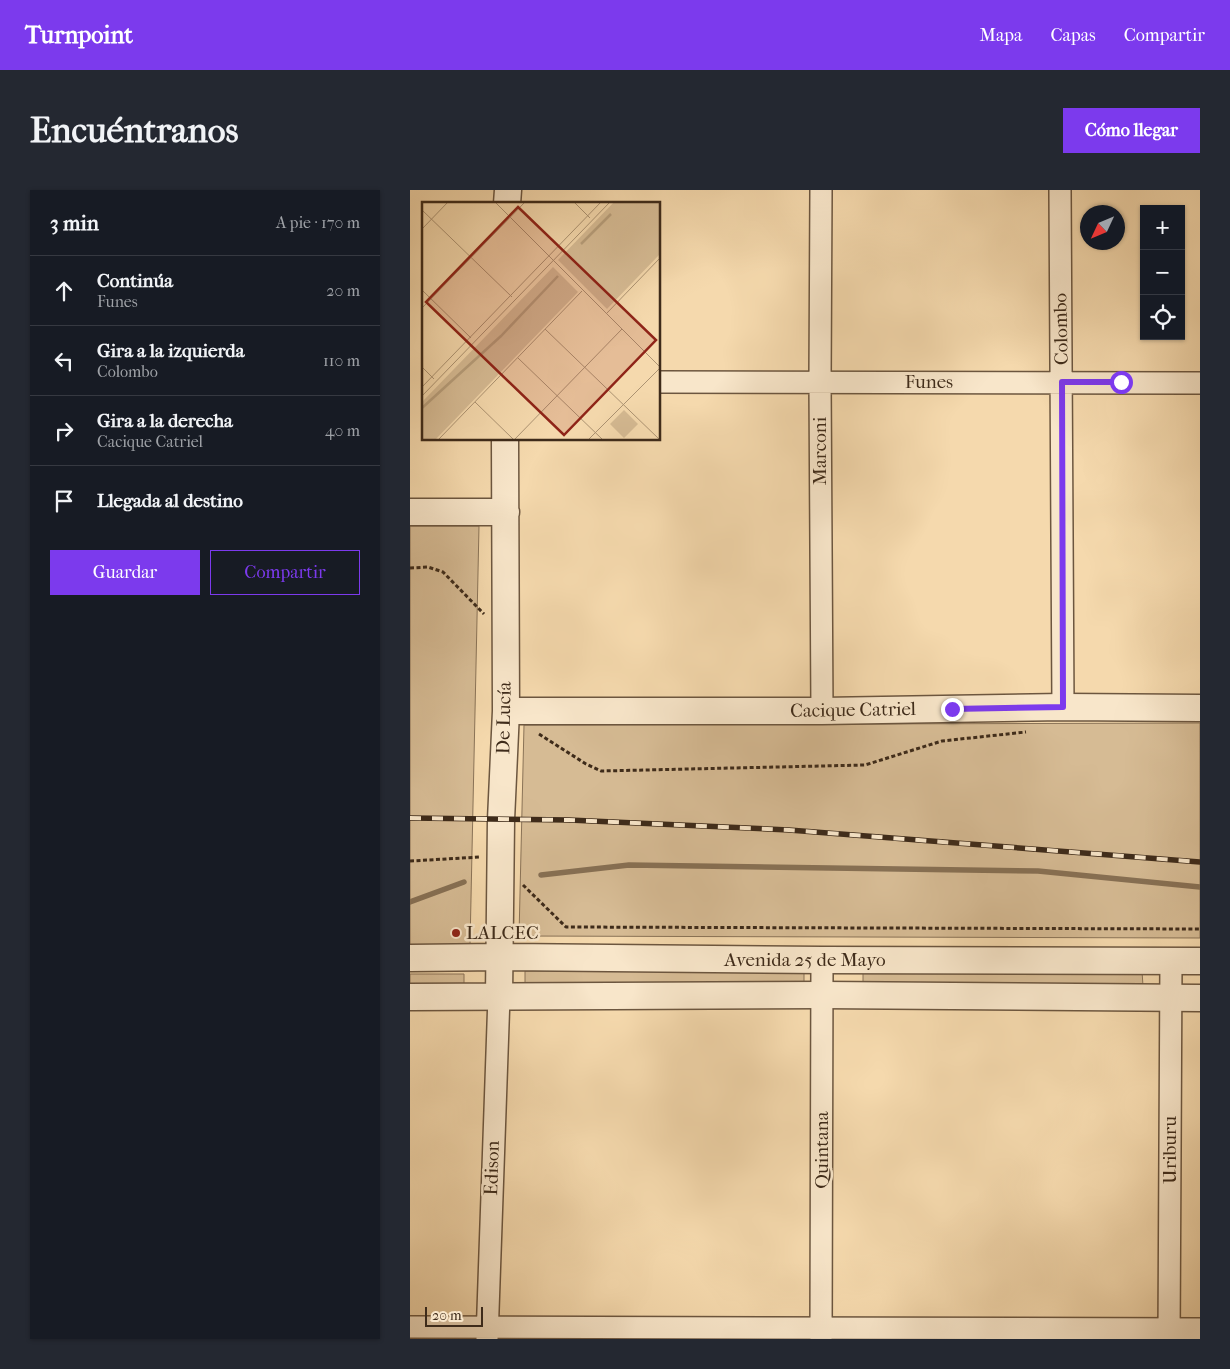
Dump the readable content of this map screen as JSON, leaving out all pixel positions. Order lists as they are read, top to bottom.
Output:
{
  "streets": {
    "street": [
      "Colombo",
      "Funes",
      "Marconi",
      "Cacique Catriel",
      "De Lucía",
      "Avenida 25 de Mayo",
      "Quintana",
      "Uriburu",
      "Edison"
    ]
  },
  "crossings": [
    ["Colombo", "Funes"],
    ["Colombo", "Cacique Catriel"],
    ["Funes", "Marconi"],
    ["Marconi", "Cacique Catriel"],
    ["Cacique Catriel", "De Lucía"],
    ["De Lucía", "Avenida 25 de Mayo"],
    ["De Lucía", "Edison"],
    ["Avenida 25 de Mayo", "Quintana"],
    ["Avenida 25 de Mayo", "Uriburu"],
    ["Avenida 25 de Mayo", "Edison"]
  ],
  "places": ["LALCEC"],
  "scale_bar": "20 m",
  "north": "bottom left",
  "page": {
    "header": "Turnpoint",
    "nav": ["Mapa", "Capas", "Compartir"],
    "buttons": [
      "Cómo llegar",
      ["Guardar", "Compartir"]
    ],
    "title": "Encuéntranos",
    "heading": ["3 min", "A pie · 170 m"],
    "map_buttons": ["+", "−"],
    "list": [
      ["Continúa", "Funes", "20 m"],
      ["Gira a la izquierda", "Colombo", "110 m"],
      ["Gira a la derecha", "Cacique Catriel", "40 m"],
      "Llegada al destino"
    ],
    "scale": "20 m"
  }
}
